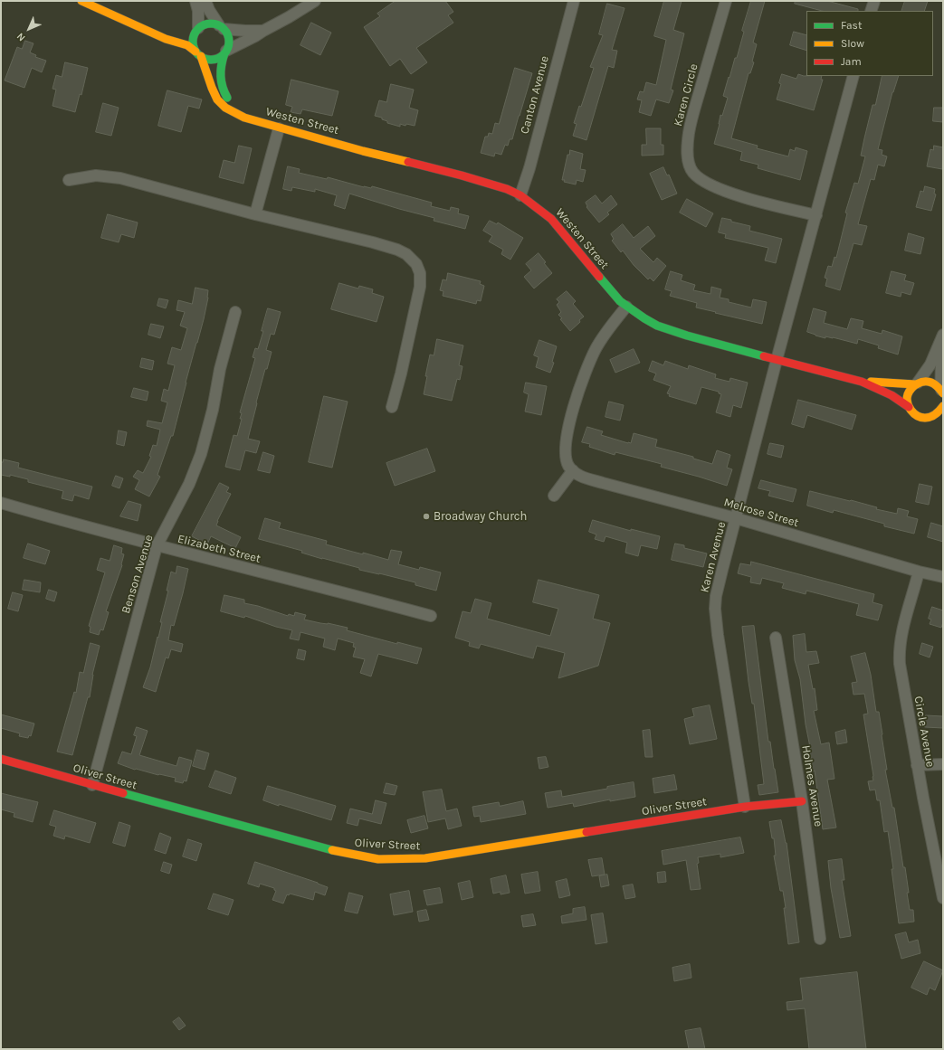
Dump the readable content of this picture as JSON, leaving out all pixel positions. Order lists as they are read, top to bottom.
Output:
{
  "streets": {
    "street": [
      "Canton Avenue",
      "Karen Circle",
      "Westen Street",
      "Melrose Street",
      "Elizabeth Street",
      "Karen Avenue",
      "Benson Avenue",
      "Circle Avenue",
      "Oliver Street",
      "Holmes Avenue"
    ]
  },
  "crossings": [
    ["Canton Avenue", "Westen Street"],
    ["Westen Street", "Karen Avenue"],
    ["Melrose Street", "Karen Avenue"],
    ["Melrose Street", "Circle Avenue"],
    ["Elizabeth Street", "Benson Avenue"],
    ["Karen Avenue", "Oliver Street"],
    ["Benson Avenue", "Oliver Street"],
    ["Oliver Street", "Holmes Avenue"]
  ],
  "places": ["Broadway Church"],
  "legend": ["Fast", "Slow", "Jam"],
  "north": "bottom left"
}
